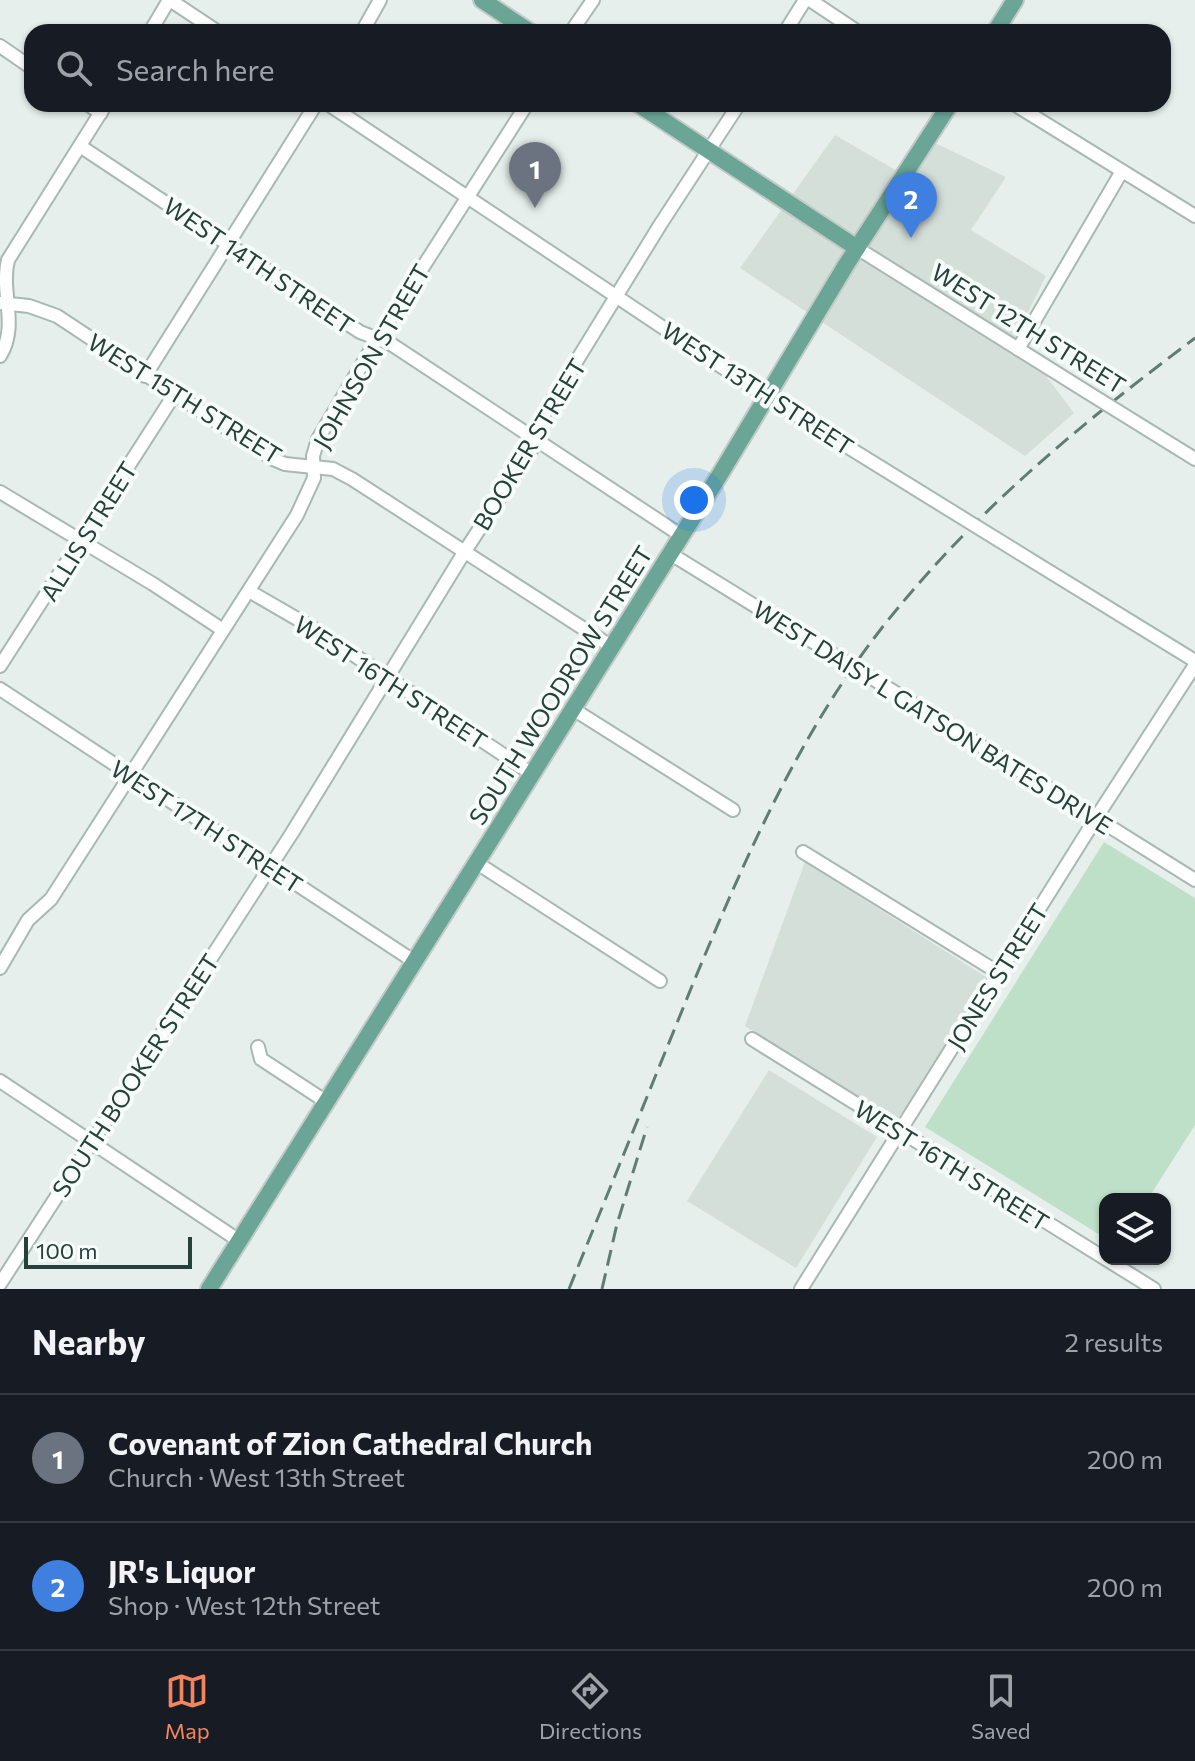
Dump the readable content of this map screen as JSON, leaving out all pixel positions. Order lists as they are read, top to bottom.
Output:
{
  "streets": {
    "main road": ["WEST 12TH STREET", "SOUTH WOODROW STREET"],
    "street": [
      "WEST 14TH STREET",
      "JOHNSON STREET",
      "WEST 13TH STREET",
      "WEST 15TH STREET",
      "BOOKER STREET",
      "ALLIS STREET",
      "WEST 16TH STREET",
      "WEST DAISY L GATSON BATES DRIVE",
      "WEST 17TH STREET",
      "JONES STREET",
      "SOUTH BOOKER STREET"
    ]
  },
  "crossings": [
    ["WEST 14TH STREET", "JOHNSON STREET"],
    ["WEST 14TH STREET", "BOOKER STREET"],
    ["WEST 14TH STREET", "SOUTH WOODROW STREET"],
    ["WEST 12TH STREET", "BOOKER STREET"],
    ["WEST 12TH STREET", "SOUTH WOODROW STREET"],
    ["JOHNSON STREET", "WEST 13TH STREET"],
    ["JOHNSON STREET", "WEST 15TH STREET"],
    ["JOHNSON STREET", "WEST 16TH STREET"],
    ["JOHNSON STREET", "WEST 17TH STREET"],
    ["WEST 13TH STREET", "BOOKER STREET"],
    ["WEST 13TH STREET", "SOUTH WOODROW STREET"],
    ["WEST 13TH STREET", "JONES STREET"],
    ["WEST 15TH STREET", "BOOKER STREET"],
    ["WEST 15TH STREET", "ALLIS STREET"],
    ["WEST 15TH STREET", "SOUTH WOODROW STREET"],
    ["BOOKER STREET", "WEST 16TH STREET"],
    ["BOOKER STREET", "WEST 17TH STREET"],
    ["BOOKER STREET", "SOUTH BOOKER STREET"],
    ["WEST 16TH STREET", "SOUTH WOODROW STREET"],
    ["WEST 16TH STREET", "JONES STREET"],
    ["SOUTH WOODROW STREET", "WEST DAISY L GATSON BATES DRIVE"],
    ["SOUTH WOODROW STREET", "WEST 17TH STREET"],
    ["WEST DAISY L GATSON BATES DRIVE", "JONES STREET"],
    ["WEST 17TH STREET", "SOUTH BOOKER STREET"]
  ],
  "scale_bar": "100 m",
  "page": {
    "search": "Search here",
    "pins": ["1", "2"],
    "scale": "100 m",
    "heading": ["Nearby", "2 results"],
    "list": [
      {
        "mark": "1",
        "name": "Covenant of Zion Cathedral Church",
        "note": "Church · West 13th Street",
        "value": "200 m"
      },
      {
        "mark": "2",
        "name": "JR's Liquor",
        "note": "Shop · West 12th Street",
        "value": "200 m"
      }
    ],
    "nav": ["Map", "Directions", "Saved"]
  }
}
